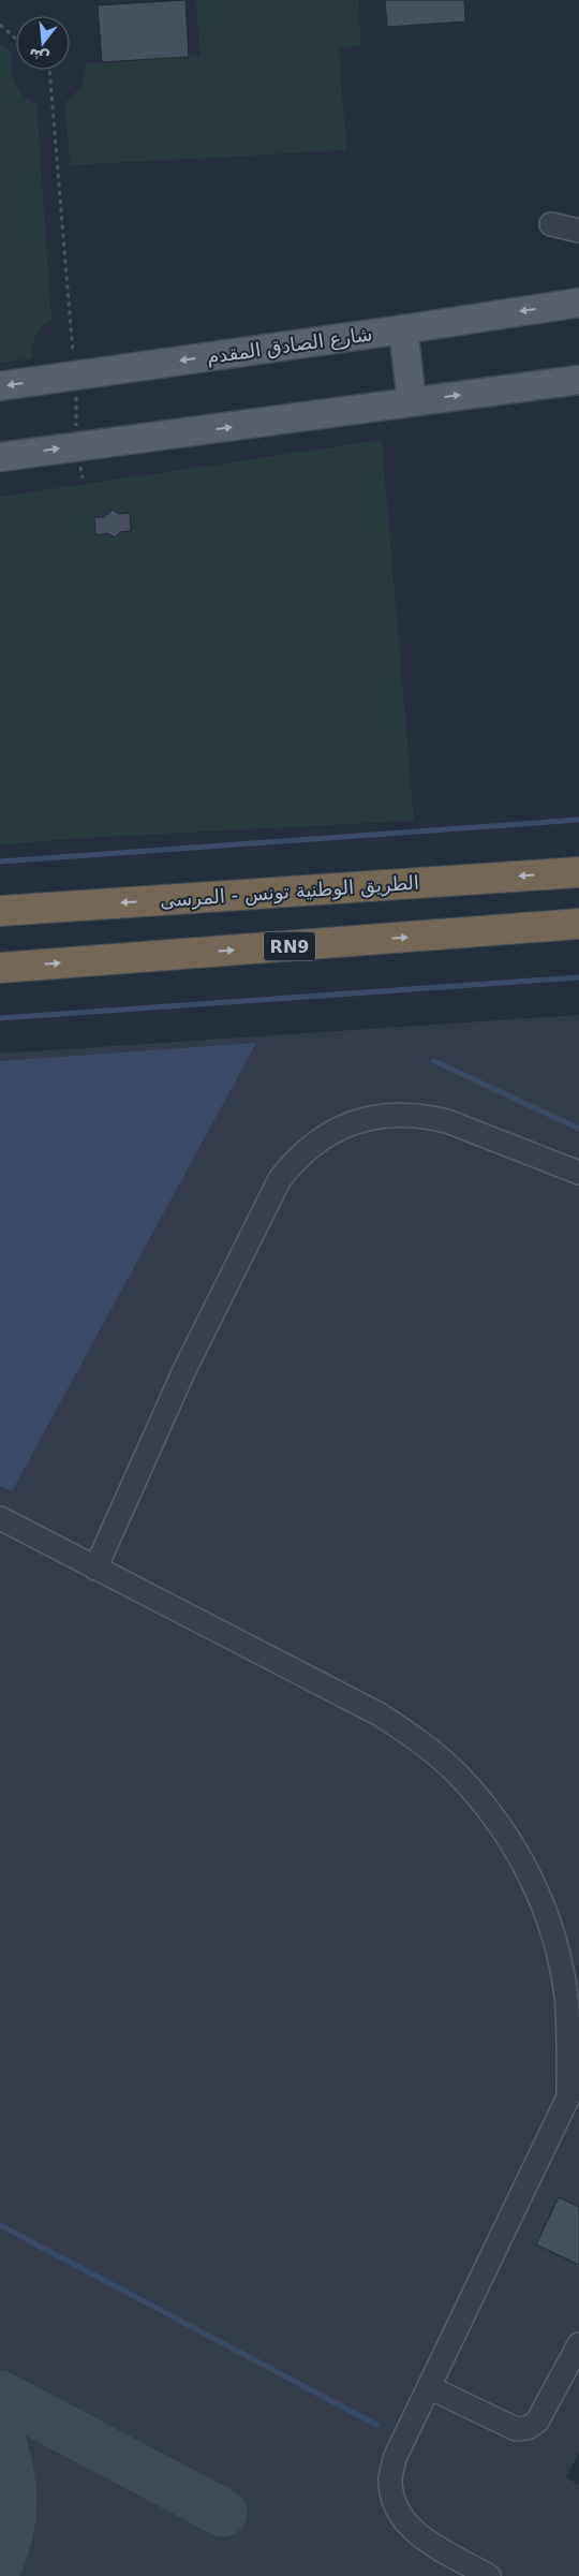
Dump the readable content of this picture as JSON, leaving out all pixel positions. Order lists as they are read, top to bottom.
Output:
{
  "streets": {
    "highway": ["الطريق الوطنية تونس - المرسى", "RN9"],
    "main road": ["شارع الصادق المقدم"]
  },
  "north": "bottom"
}
